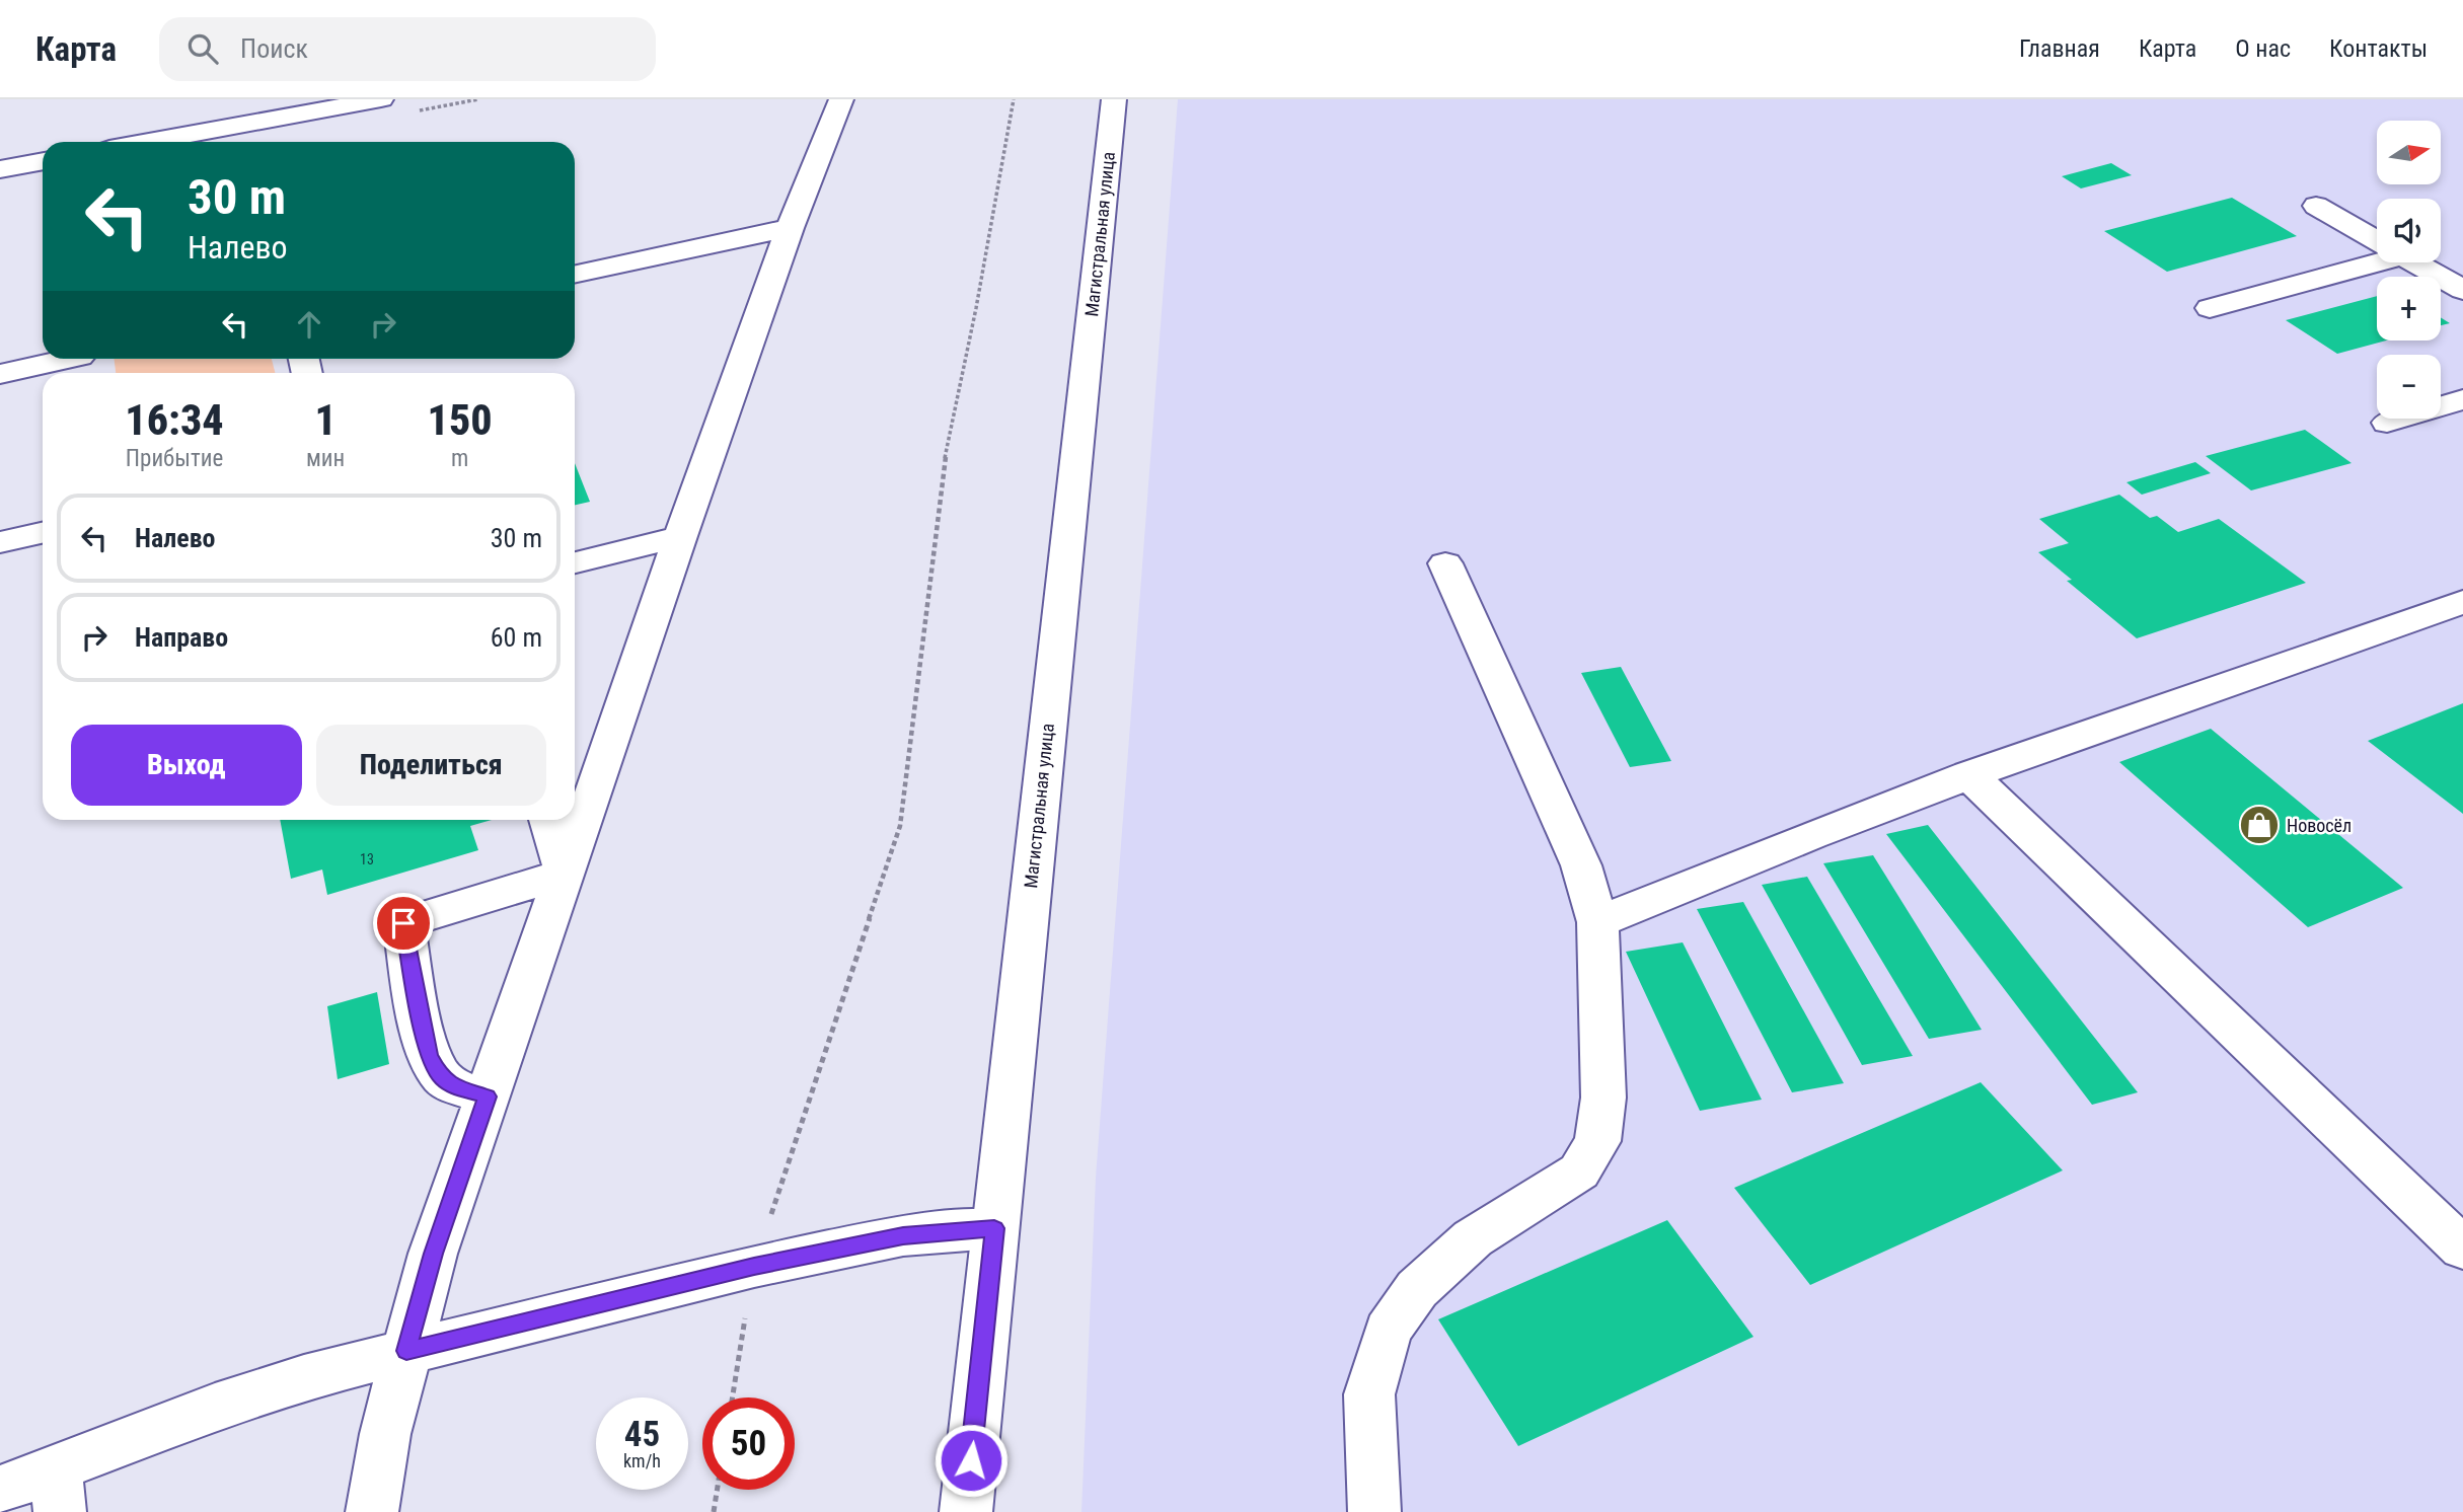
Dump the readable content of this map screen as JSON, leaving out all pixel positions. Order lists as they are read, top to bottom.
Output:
{
  "streets": {
    "main road": ["Магистральная улица"]
  },
  "places": {
    "shop": ["Новосёл"]
  },
  "house_numbers": ["13"],
  "north": "right",
  "page": {
    "header": "Карта",
    "search": "Поиск",
    "nav": [
      "Главная",
      "Карта",
      "О нас",
      "Контакты"
    ],
    "map_buttons": ["+", "−"],
    "turn": ["30 m", "Налево"],
    "eta": [
      "16:34",
      "Прибытие",
      "1",
      "мин",
      "150",
      "m"
    ],
    "list": [
      {
        "name": "Налево",
        "value": "30 m"
      },
      {
        "name": "Направо",
        "value": "60 m"
      }
    ],
    "buttons": ["Выход", "Поделиться"],
    "speed": "45 km/h",
    "limit": "50"
  }
}
